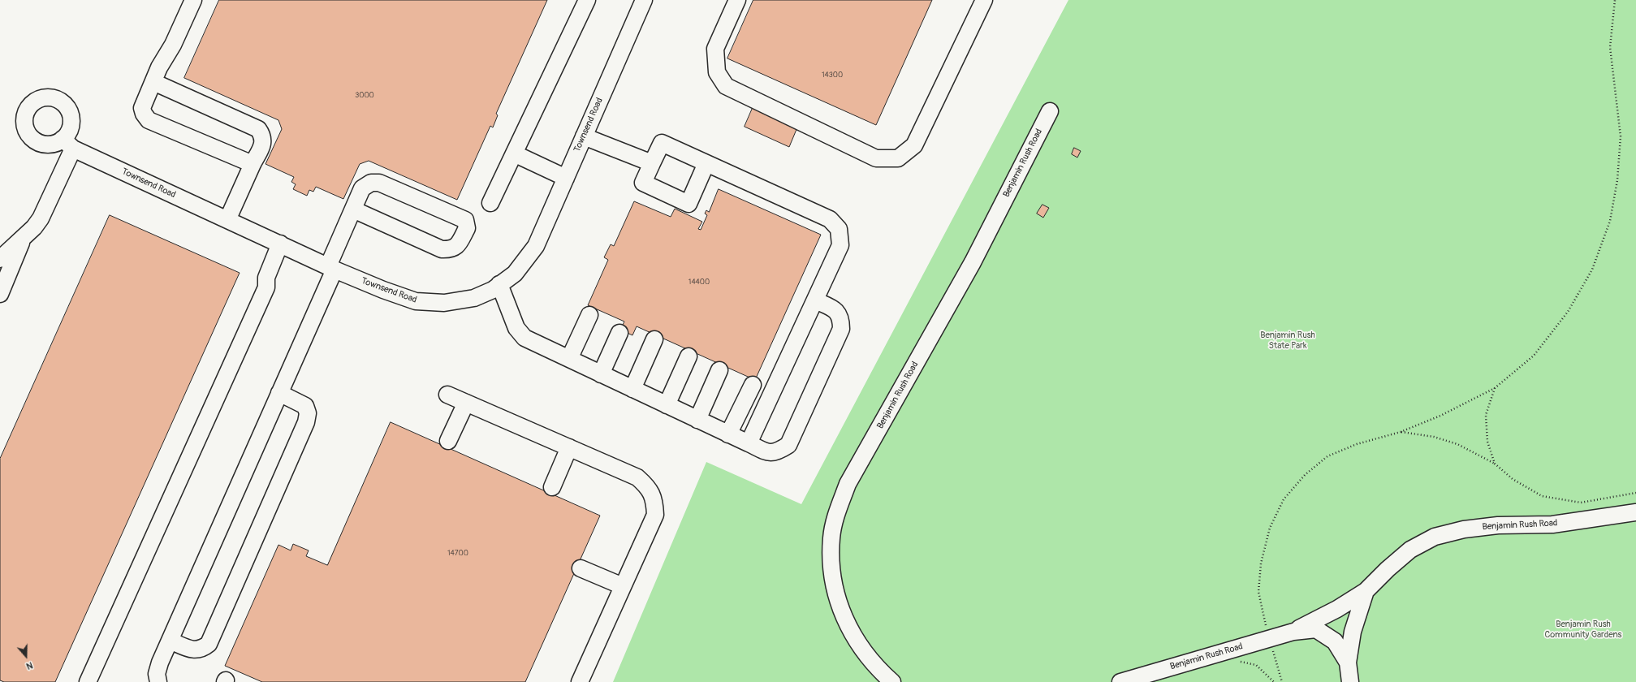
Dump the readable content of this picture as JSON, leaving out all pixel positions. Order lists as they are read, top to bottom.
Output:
{
  "streets": {
    "street": ["Townsend Road", "Benjamin Rush Road"]
  },
  "parks": ["Benjamin Rush State Park", "Benjamin Rush Community Gardens"],
  "house_numbers": [
    "14300",
    "3000",
    "14400",
    "14700"
  ],
  "north": "bottom"
}
